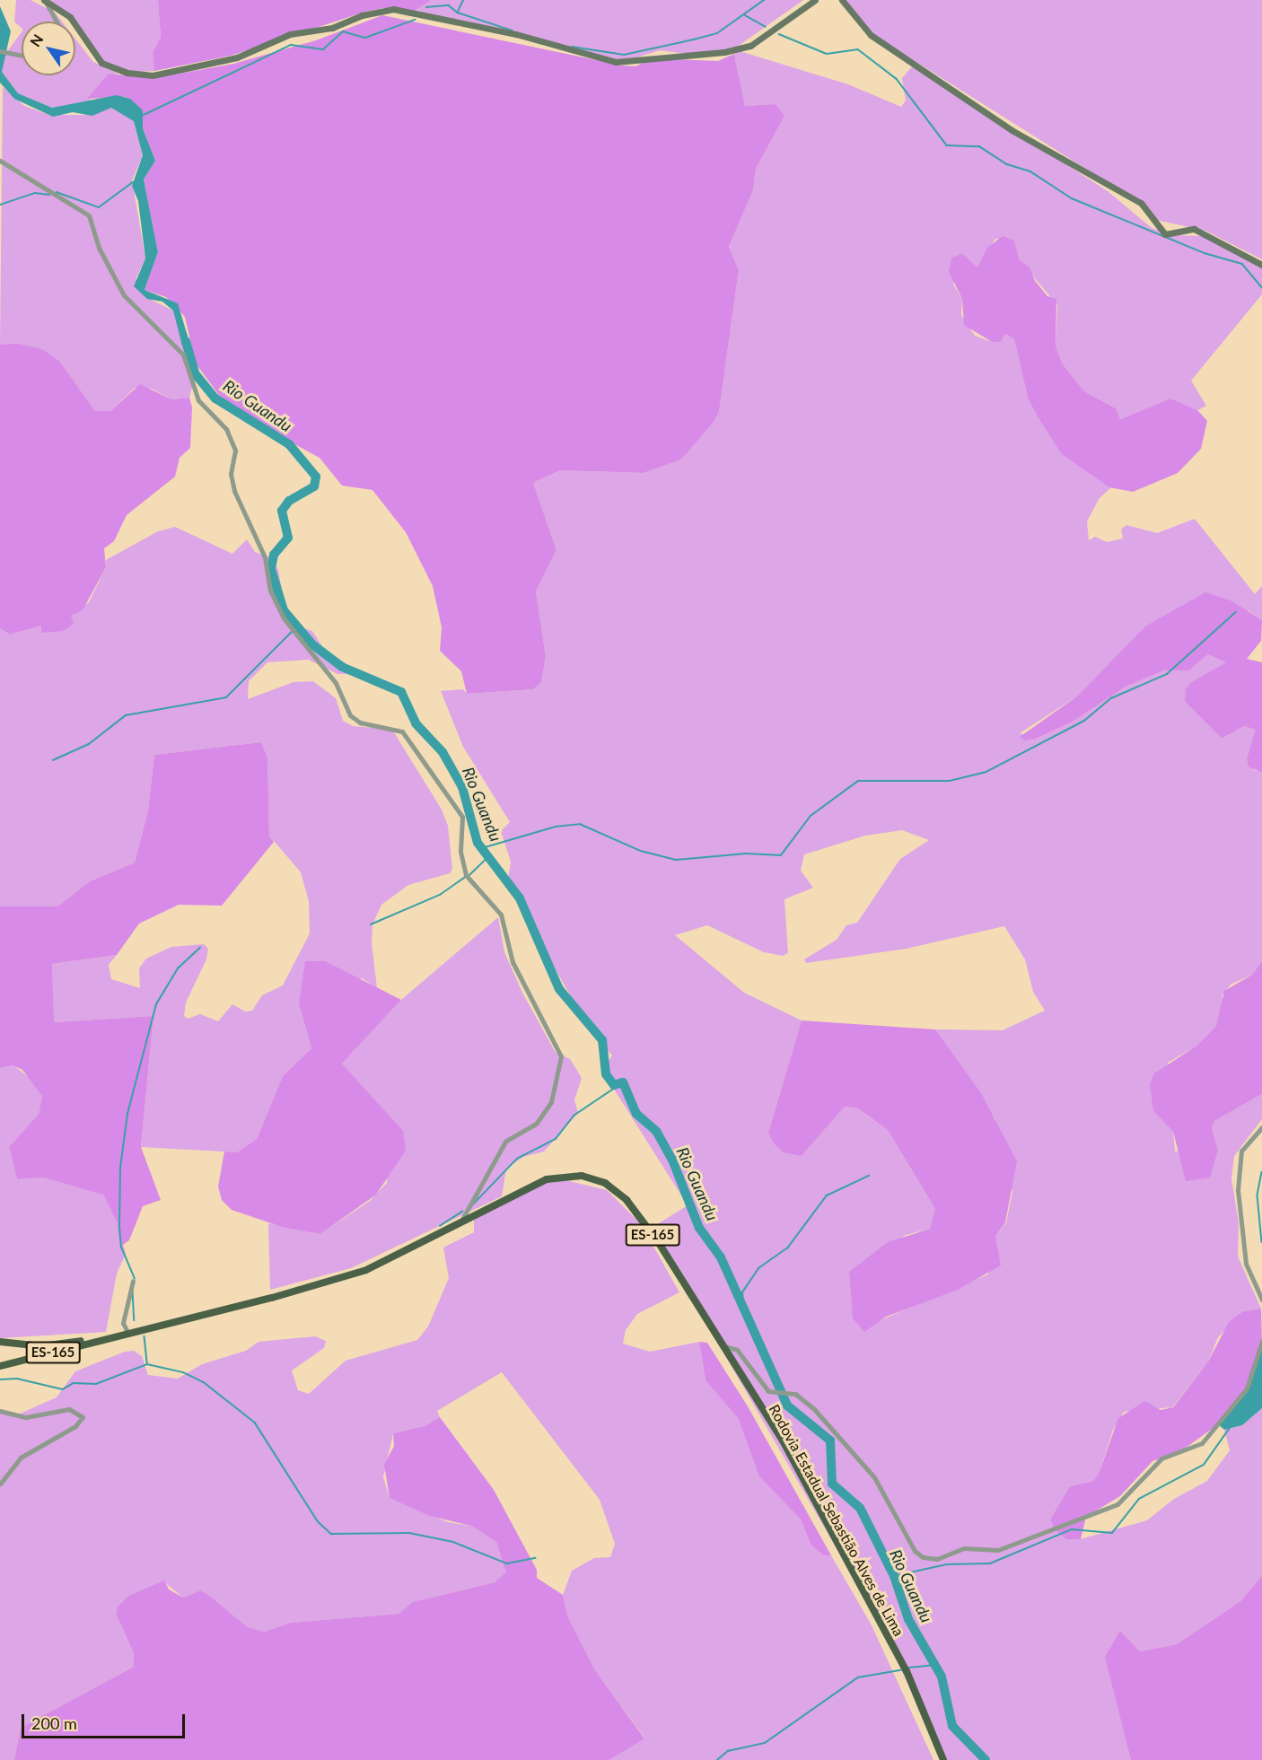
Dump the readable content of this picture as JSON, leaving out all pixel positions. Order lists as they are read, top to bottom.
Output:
{
  "streets": {
    "main road": ["ES-165", "Rodovia Estadual Sebastião Alves de Lima"]
  },
  "water": ["Rio Guandu"],
  "scale_bar": "200 m",
  "north": "top left"
}
